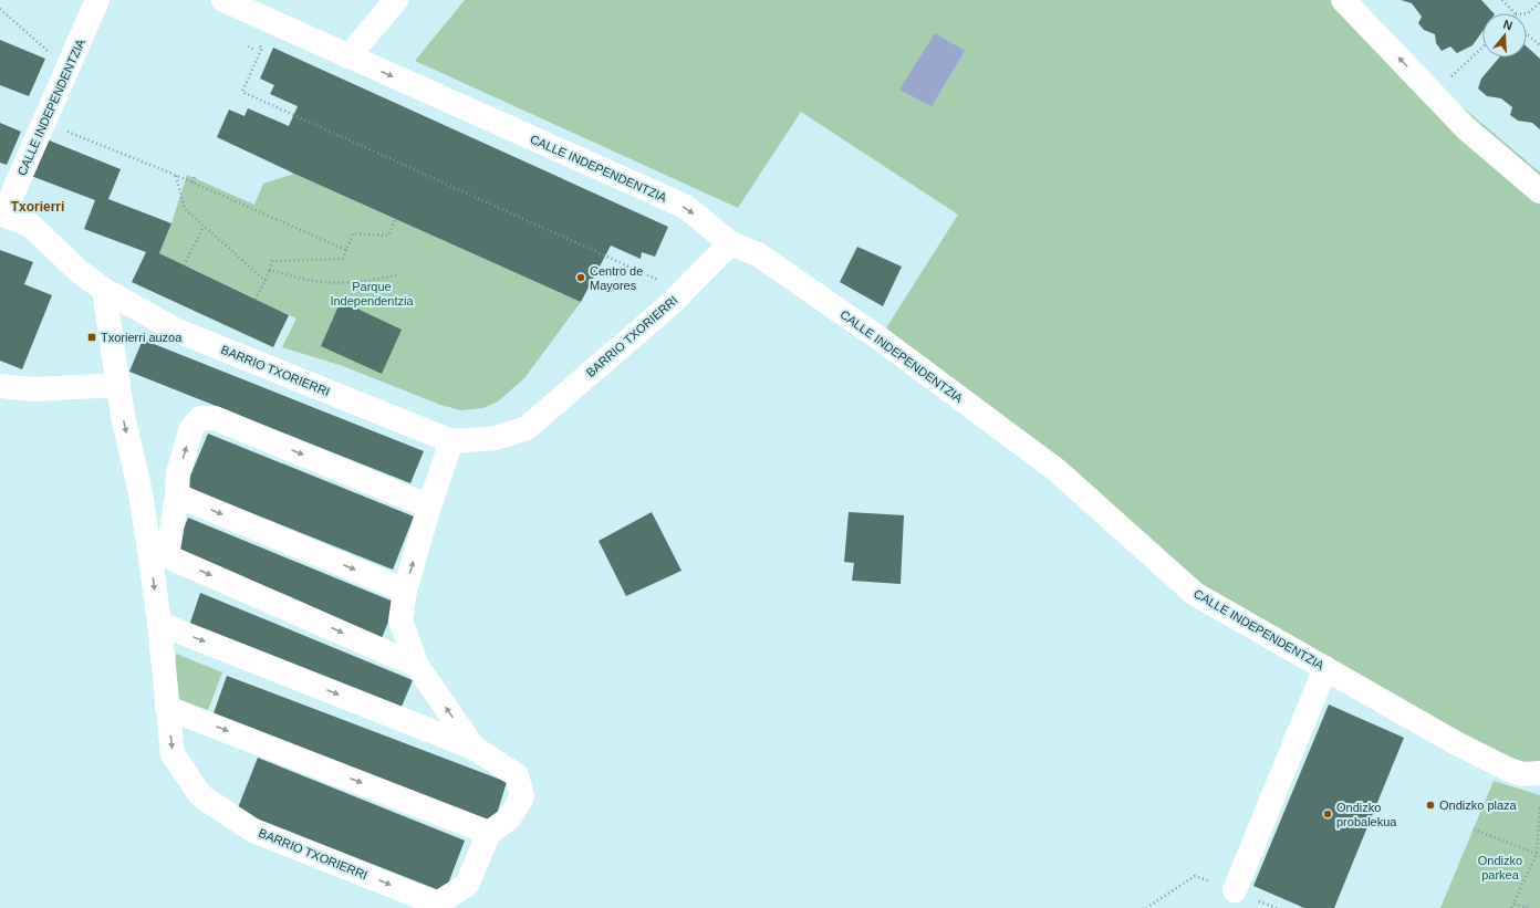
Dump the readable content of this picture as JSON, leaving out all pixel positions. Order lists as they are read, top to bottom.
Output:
{
  "streets": {
    "street": ["CALLE INDEPENDENTZIA", "BARRIO TXORIERRI"]
  },
  "crossings": [
    ["CALLE INDEPENDENTZIA", "BARRIO TXORIERRI"]
  ],
  "districts": ["Txorierri"],
  "parks": ["Parque Independentzia", "Ondizko parkea"],
  "places": {
    "other": ["Centro de Mayores", "Ondizko plaza", "Ondizko probalekua"],
    "transit": ["Txorierri auzoa"]
  },
  "north": "top"
}
